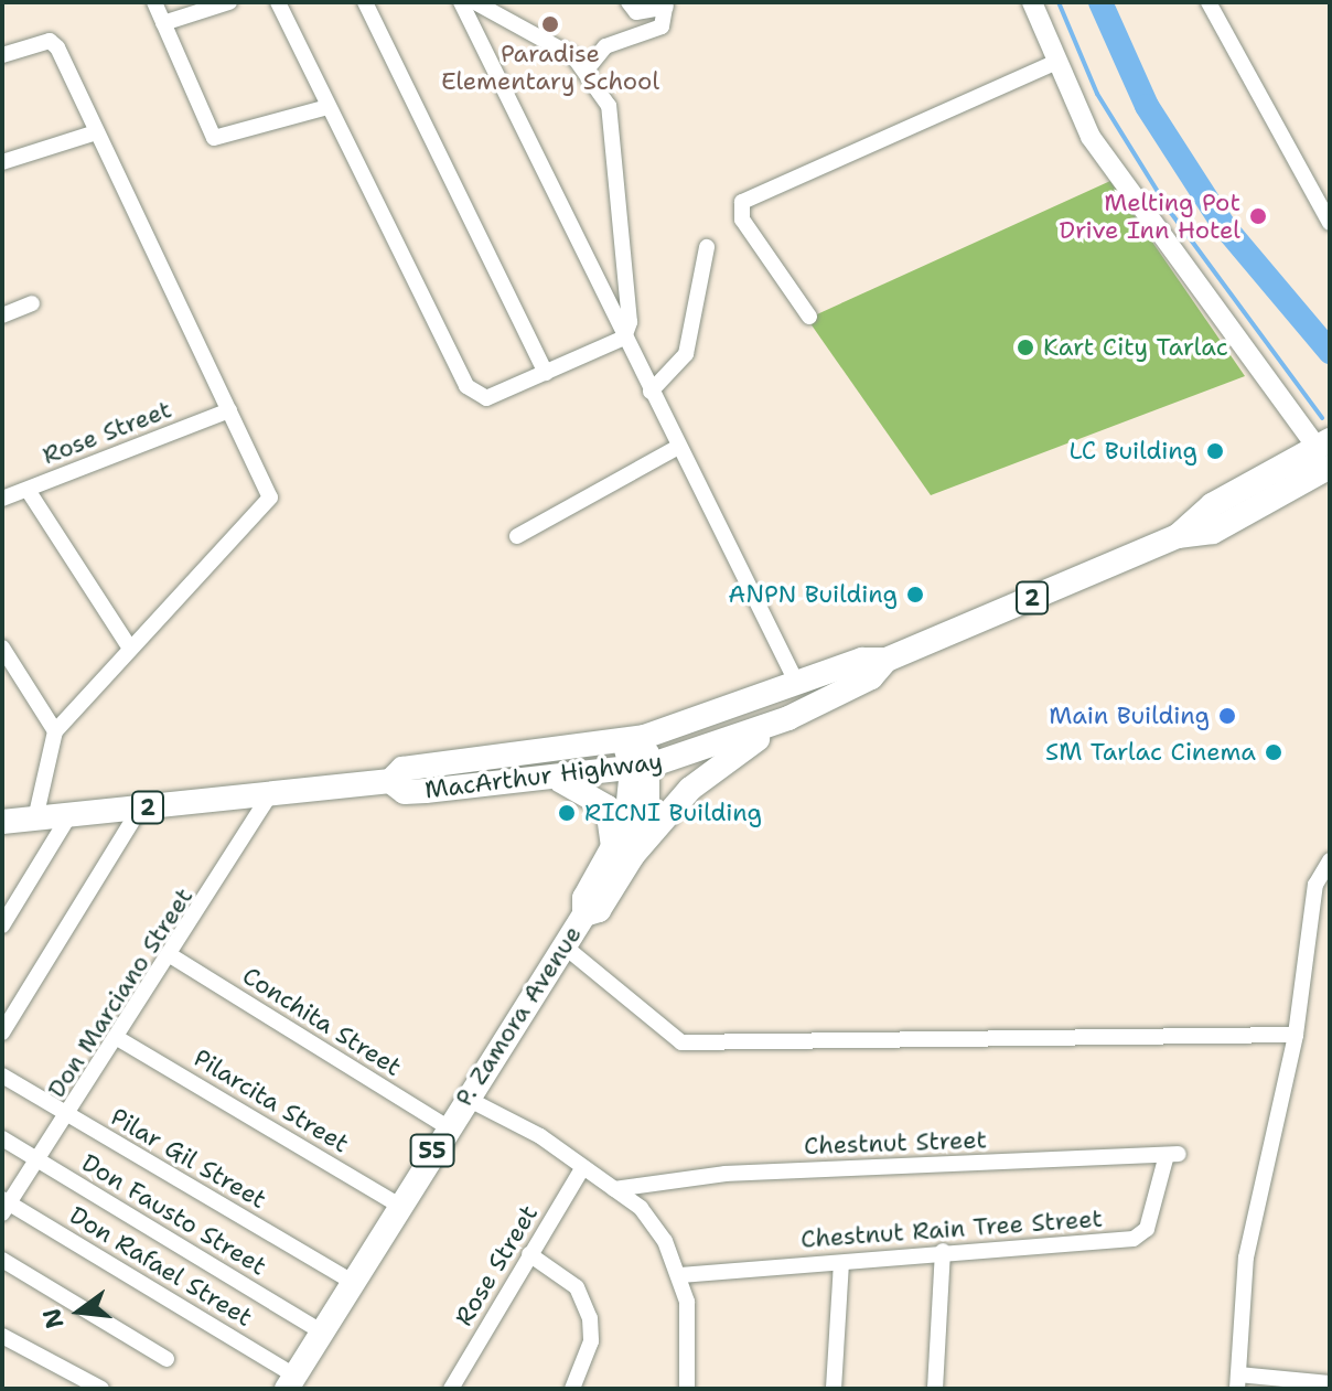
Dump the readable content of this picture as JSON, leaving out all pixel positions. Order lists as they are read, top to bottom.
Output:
{
  "streets": {
    "highway": [
      "2",
      "MacArthur Highway",
      "P. Zamora Avenue",
      "55"
    ],
    "street": [
      "Rose Street",
      "Don Marciano Street",
      "Conchita Street",
      "Pilarcita Street",
      "Chestnut Street",
      "Pilar Gil Street",
      "Don Fausto Street",
      "Chestnut Rain Tree Street",
      "Don Rafael Street"
    ]
  },
  "crossings": [
    ["MacArthur Highway", "Don Marciano Street"],
    ["MacArthur Highway", "P. Zamora Avenue"],
    ["Don Marciano Street", "Conchita Street"],
    ["Don Marciano Street", "Pilarcita Street"],
    ["Don Marciano Street", "Pilar Gil Street"],
    ["Don Marciano Street", "Don Fausto Street"],
    ["Don Marciano Street", "Don Rafael Street"],
    ["P. Zamora Avenue", "Conchita Street"],
    ["P. Zamora Avenue", "Pilarcita Street"],
    ["P. Zamora Avenue", "Pilar Gil Street"],
    ["P. Zamora Avenue", "Don Fausto Street"],
    ["P. Zamora Avenue", "Don Rafael Street"],
    ["Chestnut Street", "Chestnut Rain Tree Street"]
  ],
  "places": [
    "Paradise Elementary School",
    "Melting Pot Drive Inn Hotel",
    "Kart City Tarlac",
    "LC Building",
    "ANPN Building",
    "Main Building",
    "SM Tarlac Cinema",
    "RICNI Building"
  ],
  "north": "left"
}
